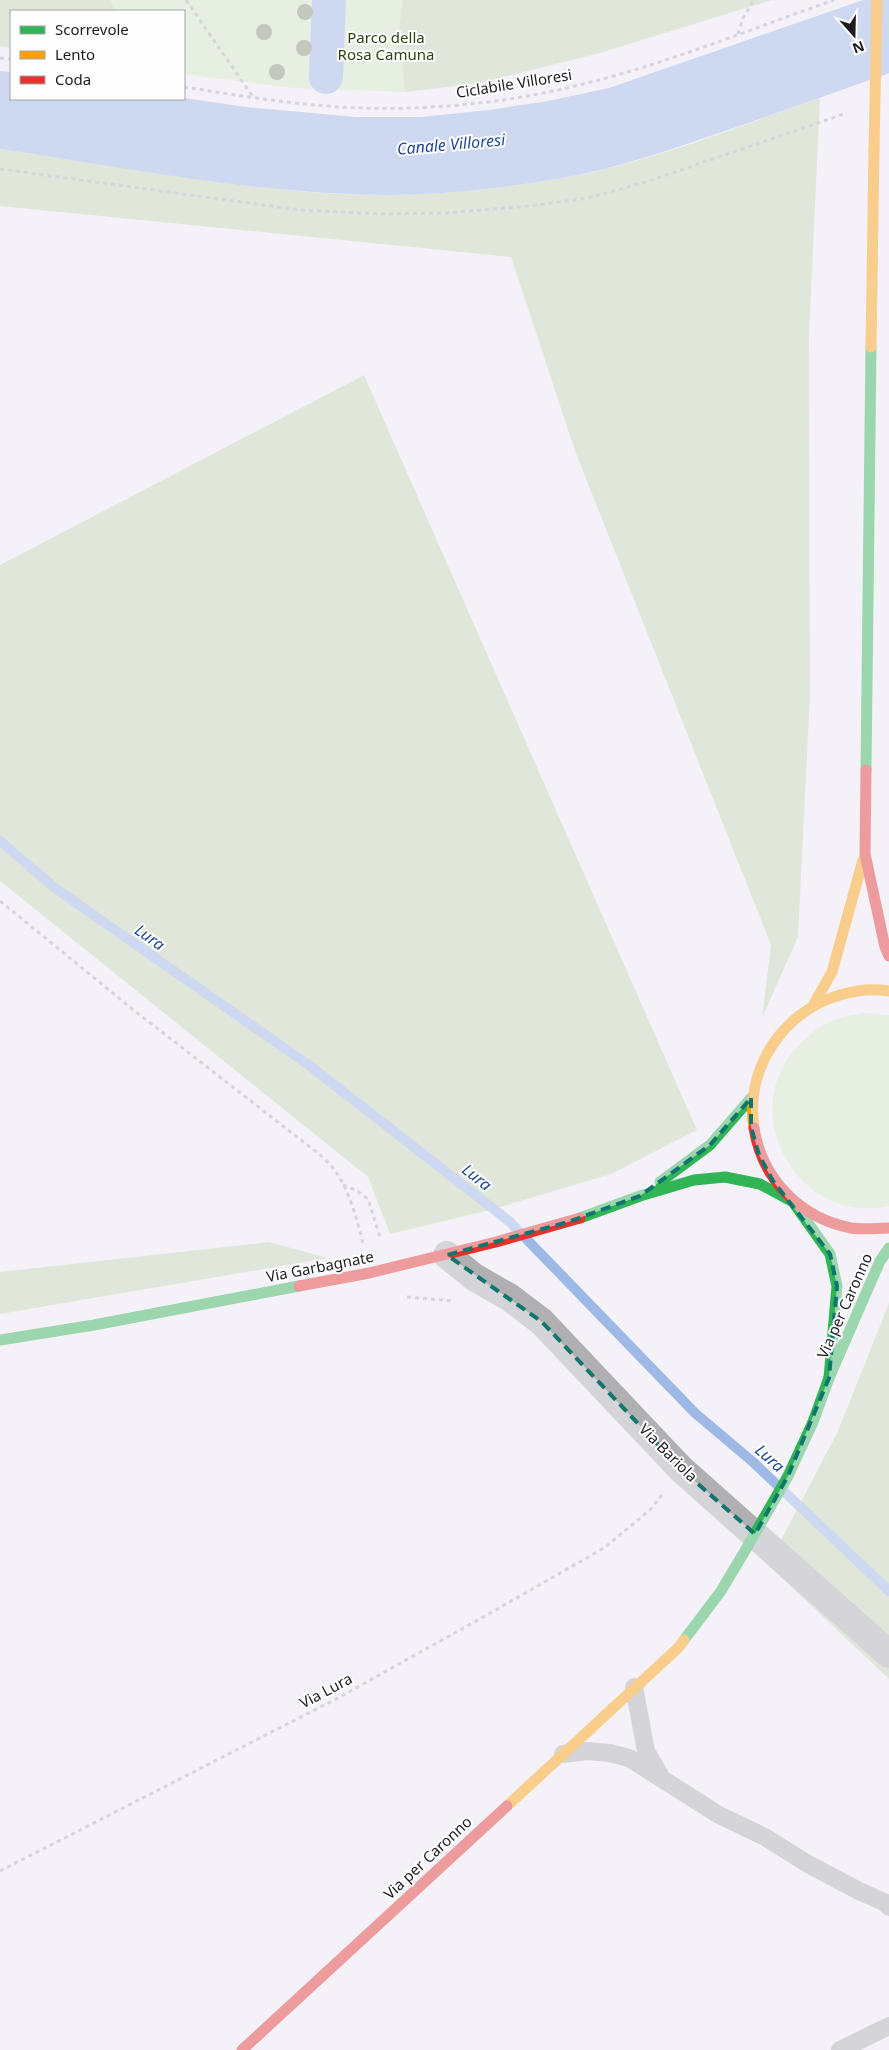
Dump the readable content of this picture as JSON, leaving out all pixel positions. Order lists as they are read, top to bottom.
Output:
{
  "streets": {
    "main road": ["Via Garbagnate", "Via per Caronno"],
    "street": ["Via Bariola"],
    "path": ["Ciclabile Villoresi", "Via Lura"]
  },
  "crossings": [
    ["Via Garbagnate", "Via per Caronno"],
    ["Via Garbagnate", "Via Bariola"]
  ],
  "water": ["Canale Villoresi", "Lura"],
  "parks": ["Parco della Rosa Camuna"],
  "legend": ["Scorrevole", "Lento", "Coda"],
  "north": "bottom"
}
